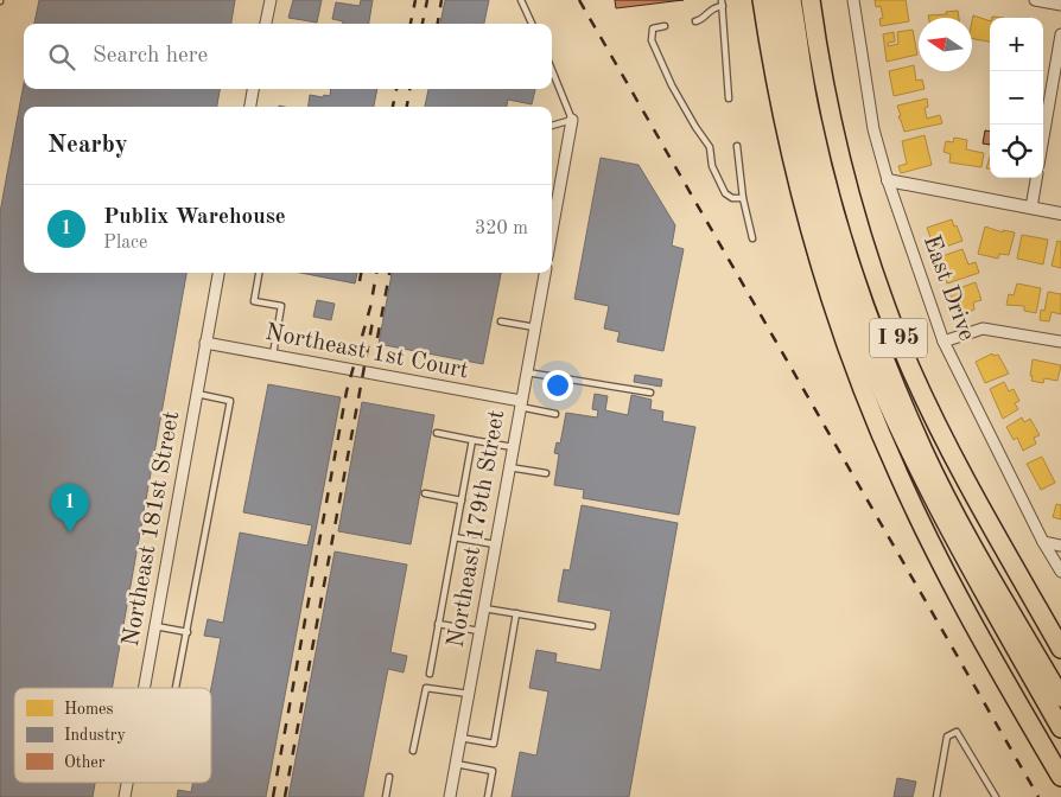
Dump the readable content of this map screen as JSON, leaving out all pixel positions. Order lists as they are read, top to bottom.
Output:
{
  "streets": {
    "highway": ["I 95"],
    "street": [
      "East Drive",
      "Northeast 1st Court",
      "Northeast 181st Street",
      "Northeast 179th Street"
    ]
  },
  "crossings": [
    ["Northeast 1st Court", "Northeast 181st Street"],
    ["Northeast 1st Court", "Northeast 179th Street"]
  ],
  "legend": ["Homes", "Industry", "Other"],
  "north": "left",
  "page": {
    "map_buttons": ["+", "−"],
    "search": "Search here",
    "heading": "Nearby",
    "list": [
      {
        "mark": "1",
        "name": "Publix Warehouse",
        "note": "Place",
        "value": "320 m"
      }
    ],
    "pins": "1"
  }
}
